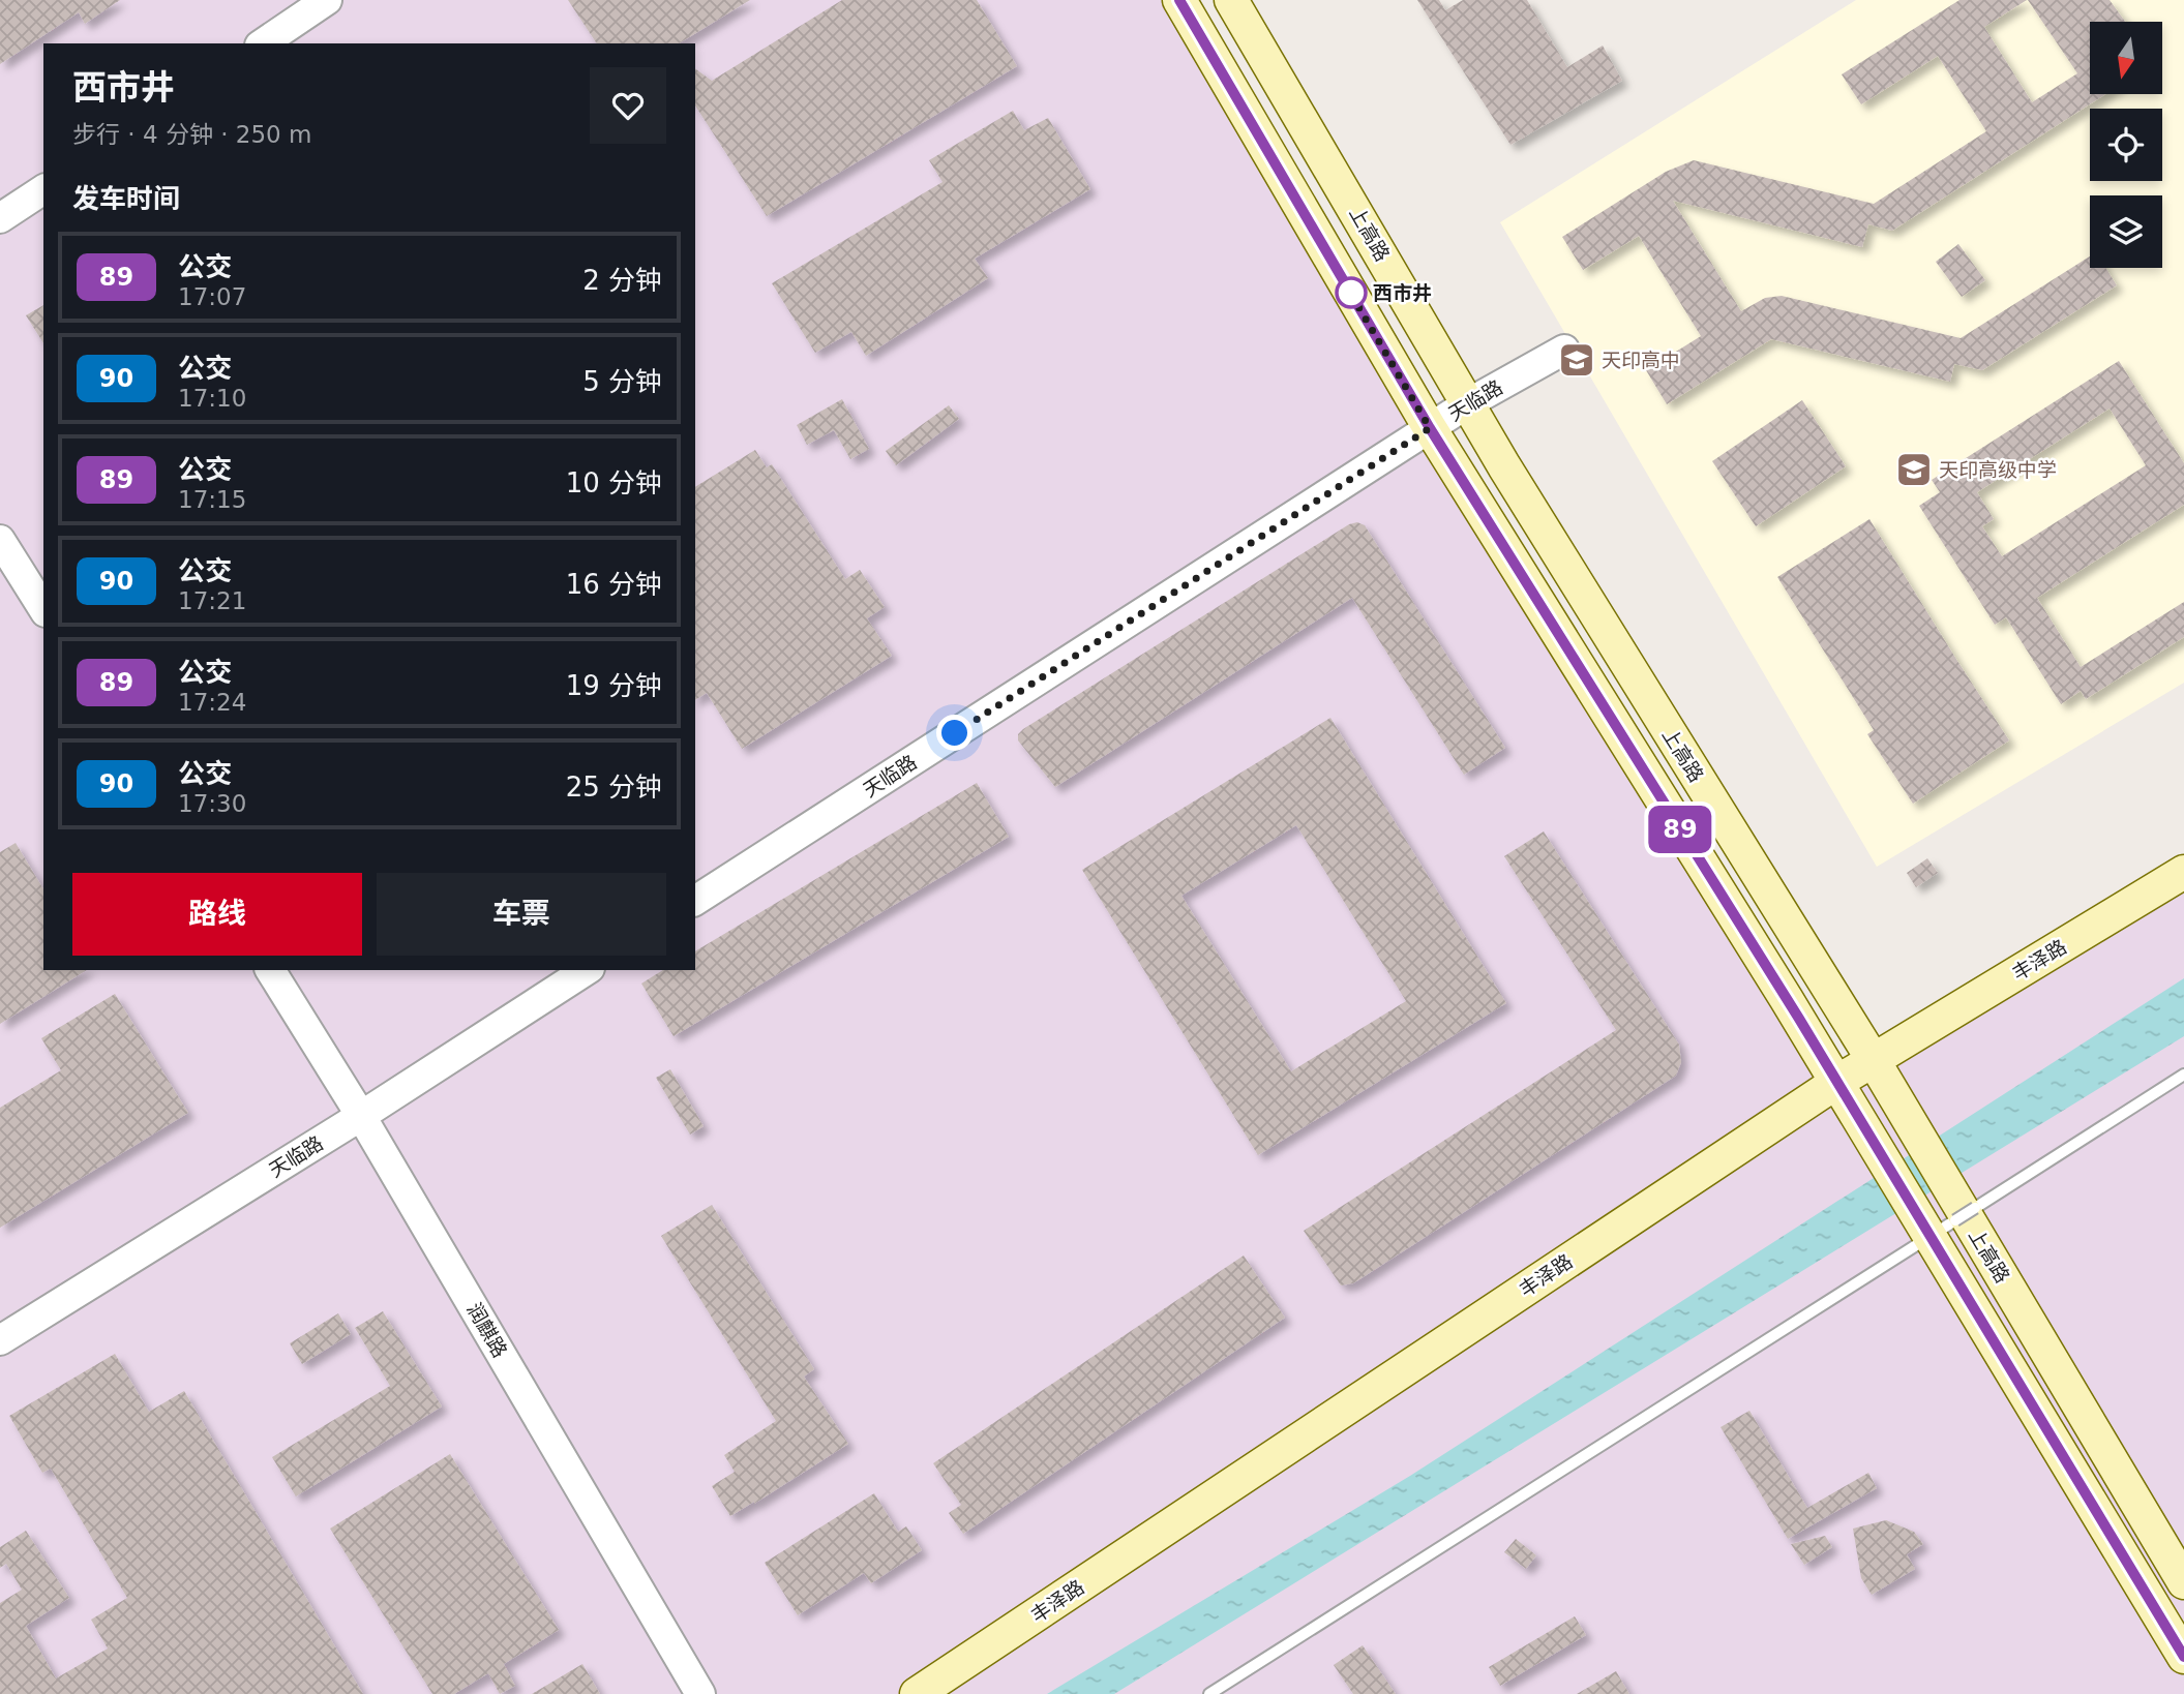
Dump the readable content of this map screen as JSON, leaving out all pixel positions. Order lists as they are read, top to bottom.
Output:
{
  "streets": {
    "main road": ["上高路", "丰泽路"],
    "street": ["天临路", "润麒路"]
  },
  "crossings": [
    ["上高路", "天临路"],
    ["上高路", "丰泽路"],
    ["天临路", "润麒路"]
  ],
  "places": {
    "other": ["西市井"],
    "school or university": ["天印高中", "天印高级中学"]
  },
  "lines": ["bus line 89"],
  "north": "bottom",
  "page": {
    "on_map": "89",
    "heading": [
      ["西市井", "步行 · 4 分钟 · 250 m"],
      "发车时间"
    ],
    "list": [
      {
        "mark": "89",
        "name": "公交",
        "note": "17:07",
        "value": "2 分钟"
      },
      {
        "mark": "90",
        "name": "公交",
        "note": "17:10",
        "value": "5 分钟"
      },
      {
        "mark": "89",
        "name": "公交",
        "note": "17:15",
        "value": "10 分钟"
      },
      {
        "mark": "90",
        "name": "公交",
        "note": "17:21",
        "value": "16 分钟"
      },
      {
        "mark": "89",
        "name": "公交",
        "note": "17:24",
        "value": "19 分钟"
      },
      {
        "mark": "90",
        "name": "公交",
        "note": "17:30",
        "value": "25 分钟"
      }
    ],
    "buttons": ["路线", "车票"]
  }
}
